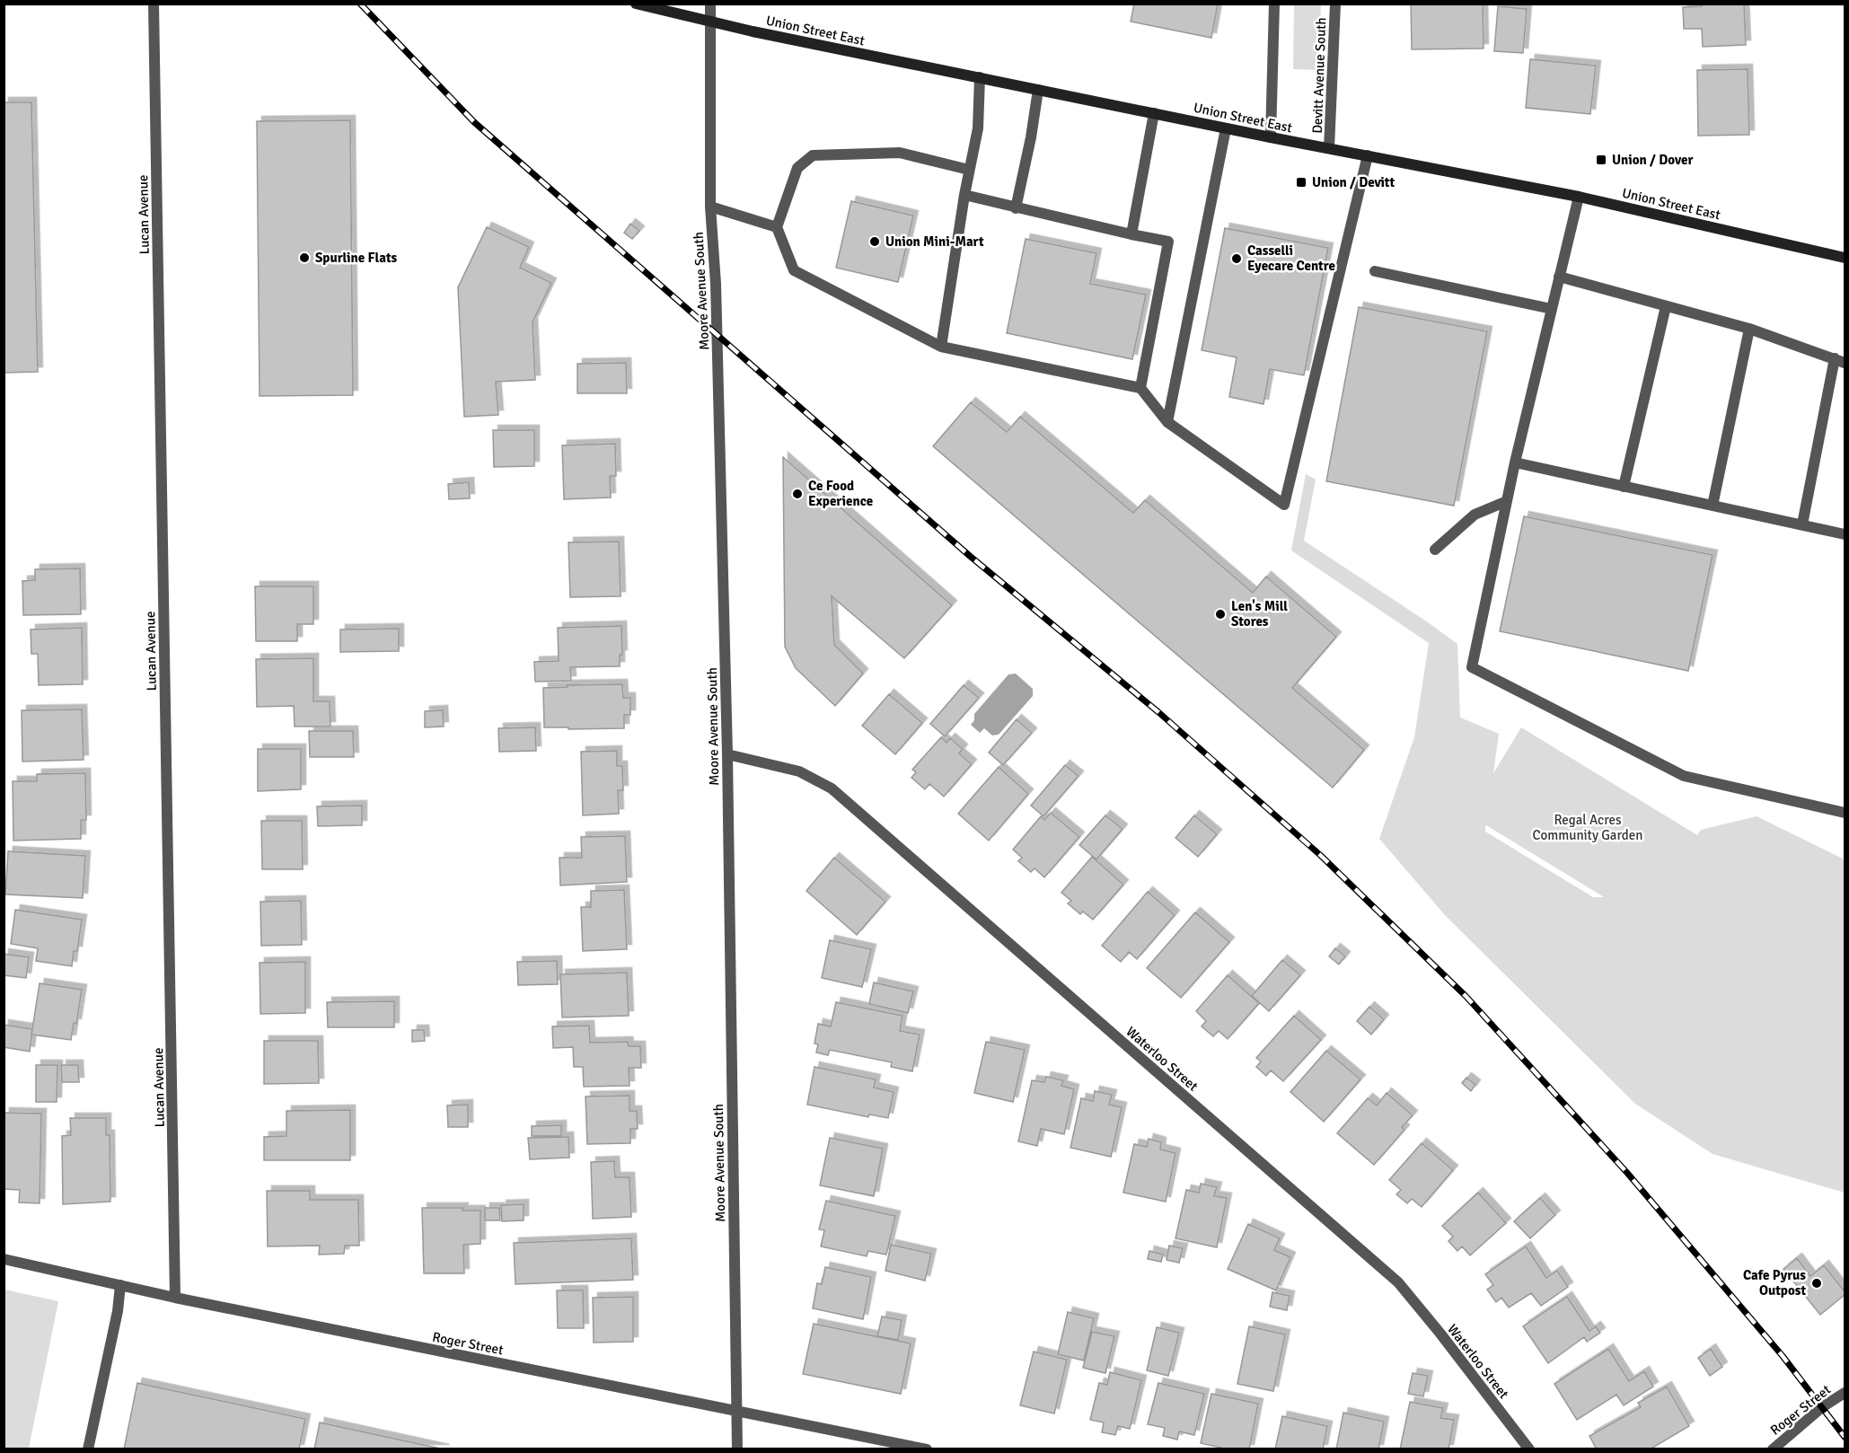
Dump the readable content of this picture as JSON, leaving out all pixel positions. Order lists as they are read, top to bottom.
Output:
{
  "streets": {
    "street": [
      "Union Street East",
      "Devitt Avenue South",
      "Lucan Avenue",
      "Moore Avenue South",
      "Waterloo Street",
      "Roger Street"
    ]
  },
  "crossings": [
    ["Union Street East", "Devitt Avenue South"],
    ["Union Street East", "Moore Avenue South"],
    ["Lucan Avenue", "Roger Street"],
    ["Moore Avenue South", "Waterloo Street"],
    ["Moore Avenue South", "Roger Street"]
  ],
  "parks": ["Regal Acres Community Garden"],
  "places": {
    "transit": ["Union / Dover", "Union / Devitt"],
    "other": [
      "Union Mini-Mart",
      "Spurline Flats",
      "Casselli Eyecare Centre",
      "Ce Food Experience",
      "Len's Mill Stores",
      "Cafe Pyrus Outpost"
    ]
  }
}
